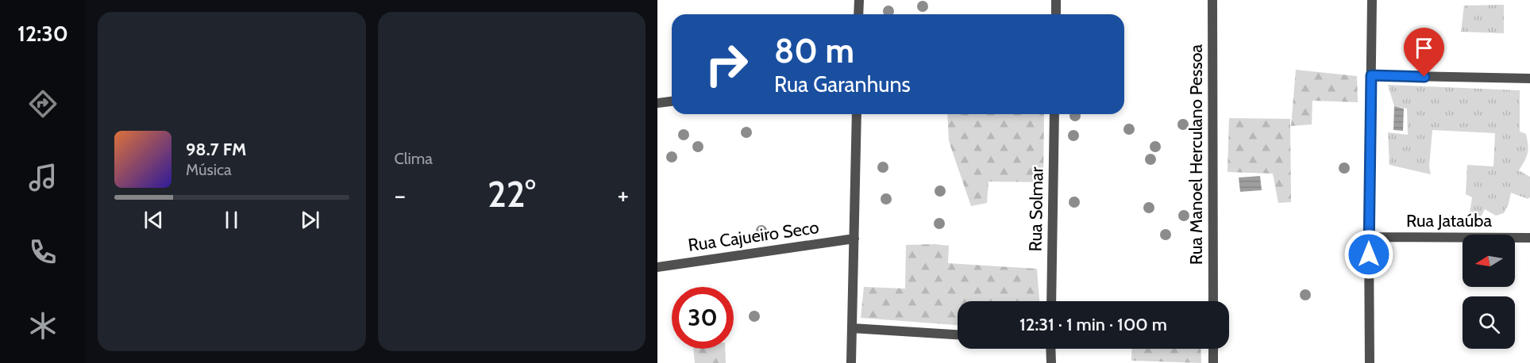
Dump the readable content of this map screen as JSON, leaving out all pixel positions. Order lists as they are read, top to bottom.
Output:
{
  "streets": {
    "street": [
      "Rua Manoel Herculano Pessoa",
      "Rua Solmar",
      "Rua Jataúba",
      "Rua Cajueiro Seco"
    ]
  },
  "north": "left",
  "page": {
    "tabs": "12:30",
    "tile": "Clima",
    "turn": ["80 m", "Rua Garanhuns"],
    "song": ["98.7 FM", "Música"],
    "heat": ["−", "22°", "+"],
    "limit": "30",
    "trip": "12:31 · 1 min · 100 m"
  }
}
